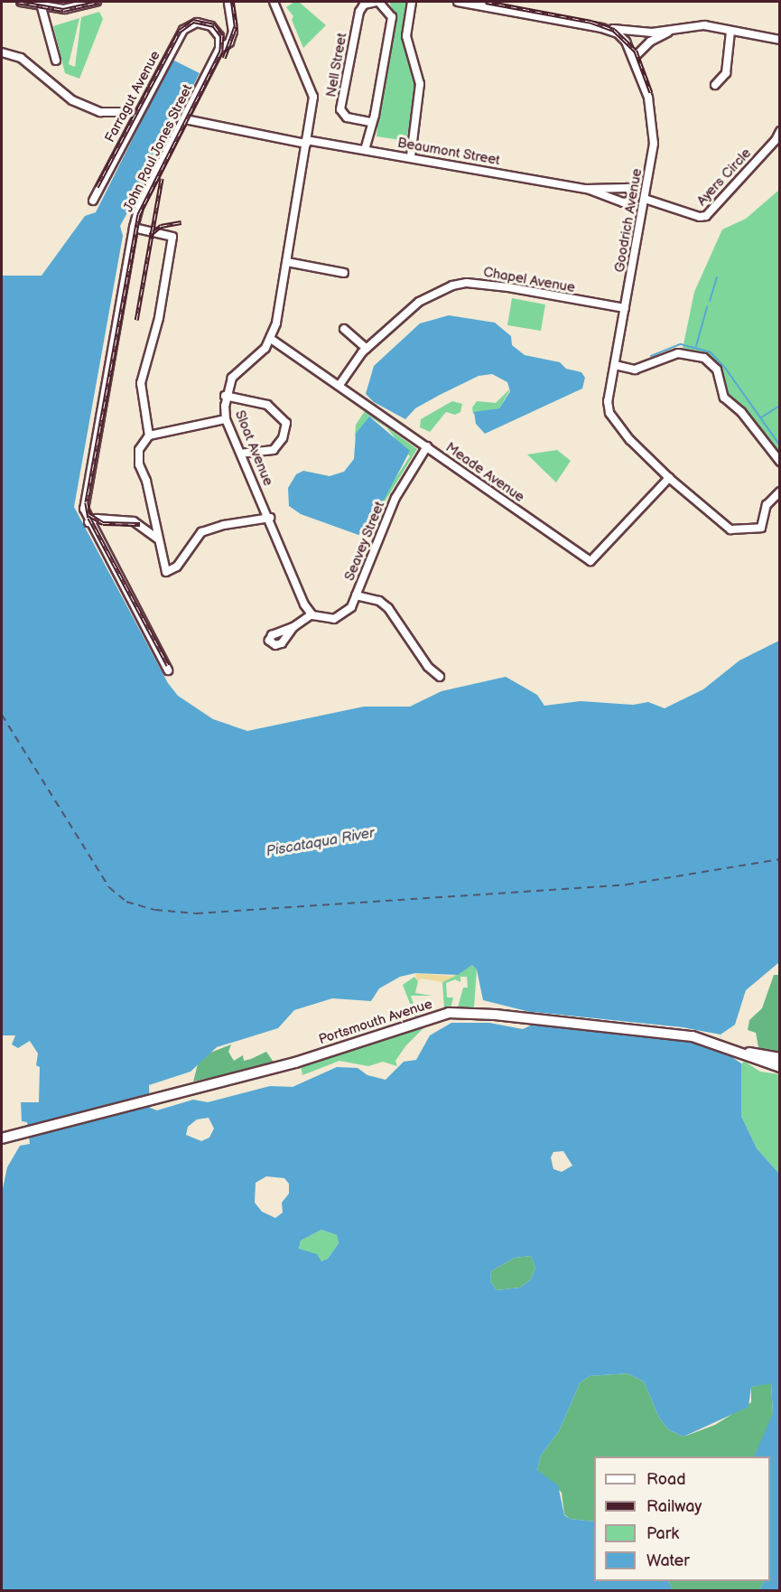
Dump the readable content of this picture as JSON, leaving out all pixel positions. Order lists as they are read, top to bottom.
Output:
{
  "streets": {
    "main road": ["Portsmouth Avenue"],
    "street": [
      "Nell Street",
      "Farragut Avenue",
      "John Paul Jones Street",
      "Beaumont Street",
      "Ayers Circle",
      "Goodrich Avenue",
      "Chapel Avenue",
      "Sloat Avenue",
      "Meade Avenue",
      "Seavey Street"
    ]
  },
  "crossings": [
    ["Farragut Avenue", "John Paul Jones Street"],
    ["John Paul Jones Street", "Beaumont Street"],
    ["Ayers Circle", "Goodrich Avenue"],
    ["Goodrich Avenue", "Chapel Avenue"],
    ["Goodrich Avenue", "Meade Avenue"],
    ["Chapel Avenue", "Meade Avenue"],
    ["Sloat Avenue", "Meade Avenue"],
    ["Sloat Avenue", "Seavey Street"],
    ["Meade Avenue", "Seavey Street"]
  ],
  "water": ["Piscataqua River"],
  "legend": [
    "Road",
    "Railway",
    "Park",
    "Water"
  ]
}
